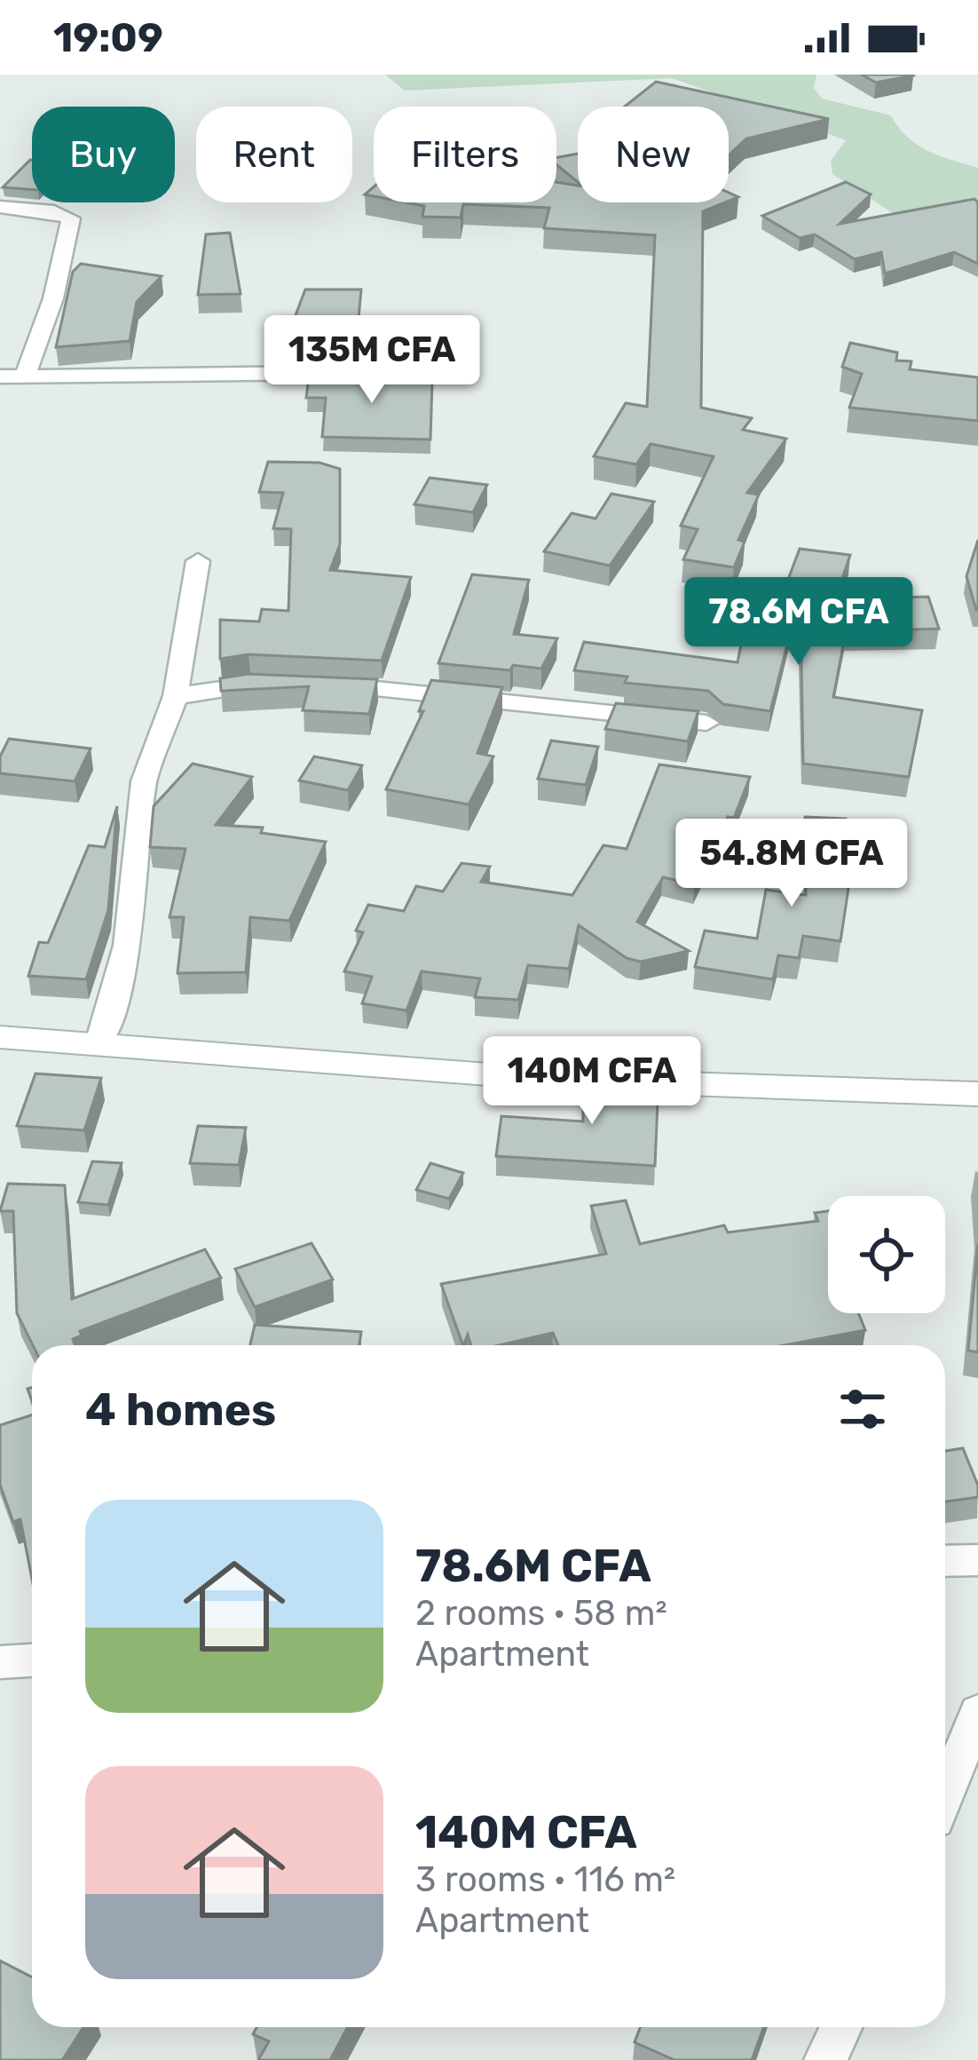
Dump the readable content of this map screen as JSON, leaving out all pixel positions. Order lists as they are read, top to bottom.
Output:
{
  "page": {
    "status": "19:09",
    "chip": [
      "Buy",
      "Rent",
      "Filters",
      "New"
    ],
    "price": [
      "135M CFA",
      "78.6M CFA",
      "54.8M CFA",
      "140M CFA"
    ],
    "heading": "4 homes",
    "list": [
      {
        "name": "78.6M CFA",
        "note": "2 rooms · 58 m² · Apartment"
      },
      {
        "name": "140M CFA",
        "note": "3 rooms · 116 m² · Apartment"
      }
    ]
  }
}
